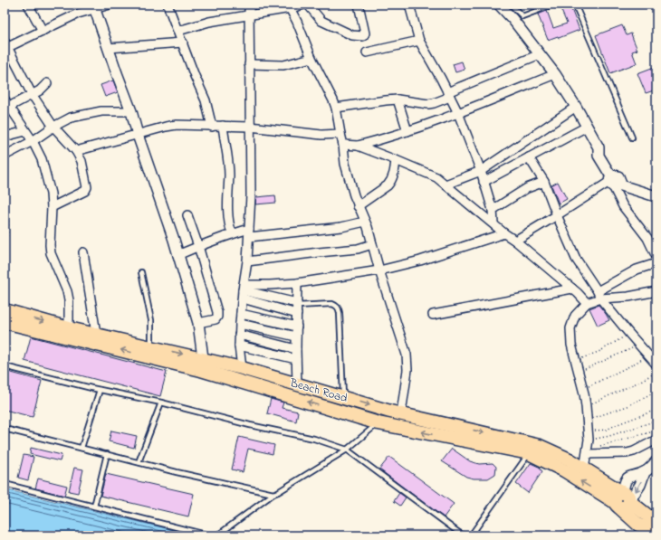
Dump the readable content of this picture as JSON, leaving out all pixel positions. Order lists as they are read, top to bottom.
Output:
{
  "streets": {
    "main road": ["Beach Road"]
  }
}
